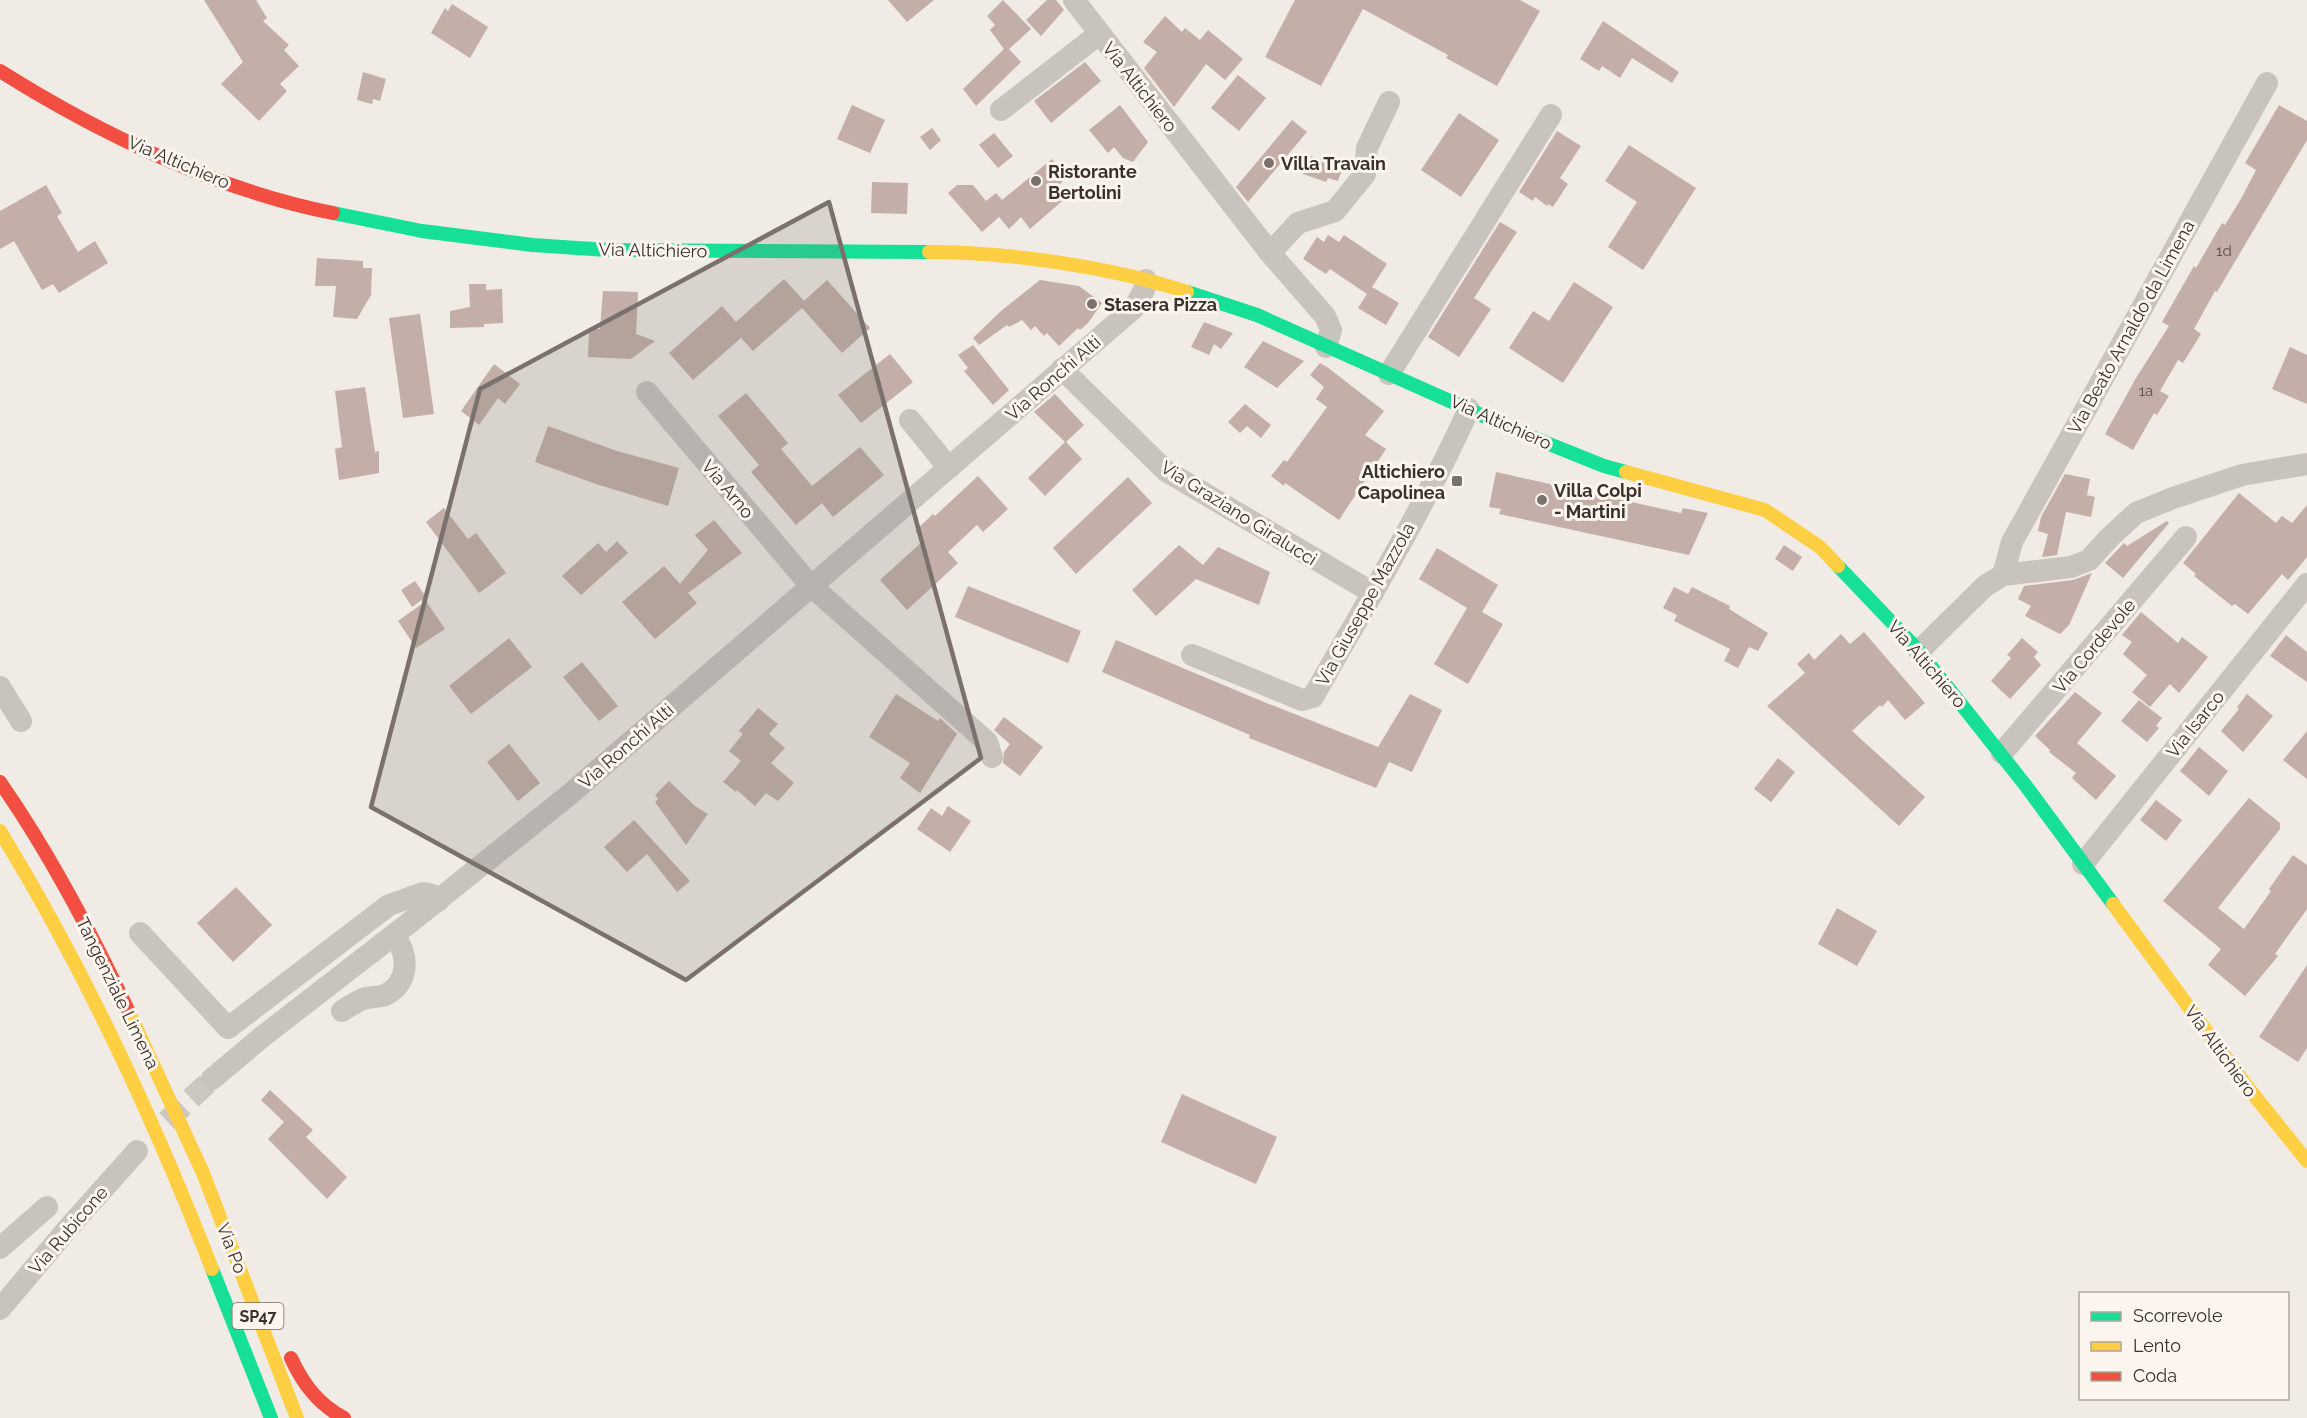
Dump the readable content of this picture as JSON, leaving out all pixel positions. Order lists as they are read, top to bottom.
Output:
{
  "streets": {
    "main road": [
      "Via Altichiero",
      "Tangenziale Limena",
      "Via Po",
      "SP47"
    ],
    "street": [
      "Via Beato Arnaldo da Limena",
      "Via Ronchi Alti",
      "Via Arno",
      "Via Graziano Giralucci",
      "Via Giuseppe Mazzola",
      "Via Cordevole",
      "Via Isarco",
      "Via Rubicone"
    ]
  },
  "crossings": [
    ["Via Altichiero", "Via Ronchi Alti"],
    ["Via Altichiero", "Via Giuseppe Mazzola"],
    ["Via Altichiero", "Via Cordevole"],
    ["Via Altichiero", "Via Isarco"],
    ["Via Ronchi Alti", "Via Arno"],
    ["Via Ronchi Alti", "Via Graziano Giralucci"],
    ["Via Graziano Giralucci", "Via Giuseppe Mazzola"],
    ["Tangenziale Limena", "Via Po"]
  ],
  "places": {
    "other": [
      "Villa Travain",
      "Ristorante Bertolini",
      "Stasera Pizza",
      "Villa Colpi - Martini"
    ],
    "transit": ["Altichiero Capolinea"]
  },
  "house_numbers": ["1d", "1a"],
  "legend": ["Scorrevole", "Lento", "Coda"]
}
